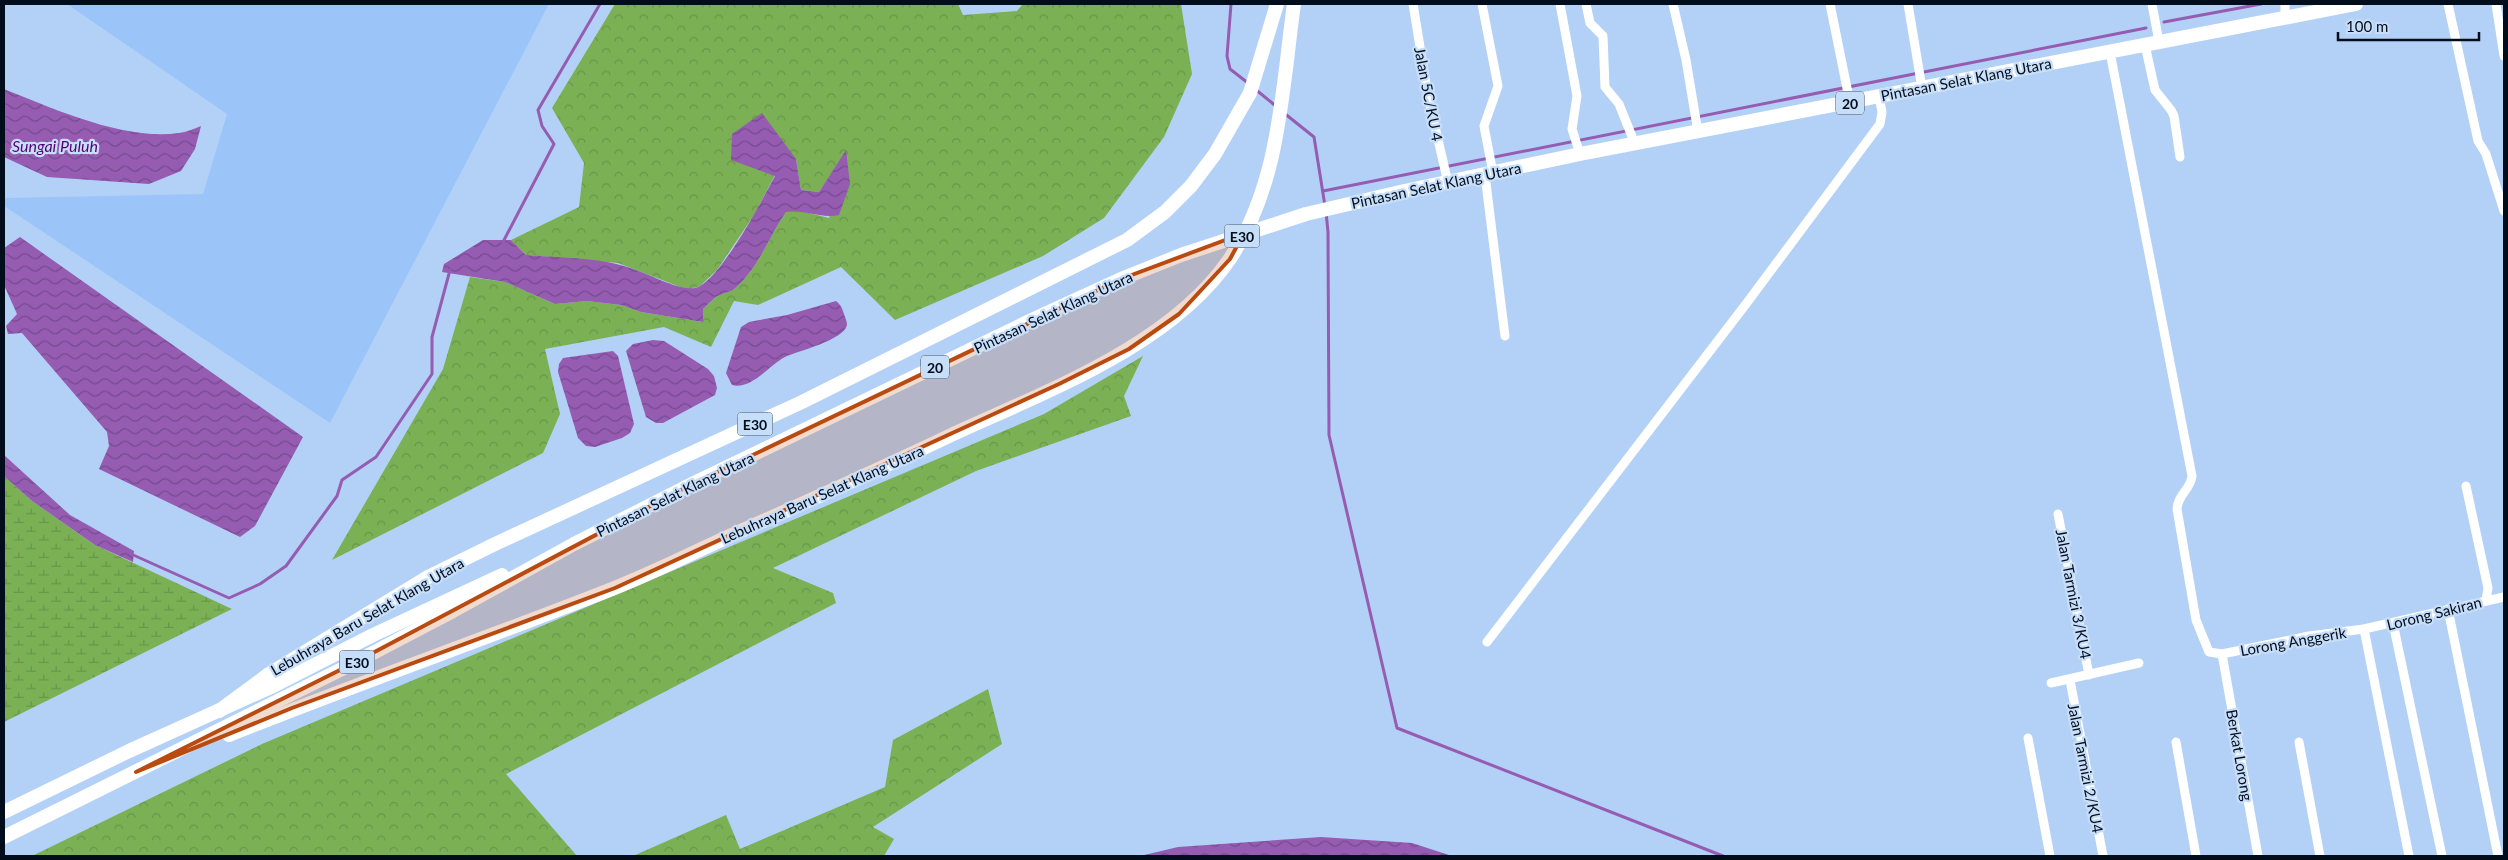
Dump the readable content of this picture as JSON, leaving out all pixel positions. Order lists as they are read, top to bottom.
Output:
{
  "streets": {
    "highway": [
      "Pintasan Selat Klang Utara",
      "20",
      "E30",
      "Lebuhraya Baru Selat Klang Utara"
    ],
    "street": [
      "Jalan 5C/KU 4",
      "Jalan Tarmizi 3/KU4",
      "Lorong Sakiran",
      "Lorong Anggerik",
      "Berkat Lorong",
      "Jalan Tarmizi 2/KU4"
    ]
  },
  "crossings": [
    ["Pintasan Selat Klang Utara", "Jalan 5C/KU 4"],
    ["Pintasan Selat Klang Utara", "Lebuhraya Baru Selat Klang Utara"],
    ["Lorong Sakiran", "Lorong Anggerik"],
    ["Lorong Anggerik", "Berkat Lorong"]
  ],
  "water": ["Sungai Puluh"],
  "scale_bar": "100 m"
}
